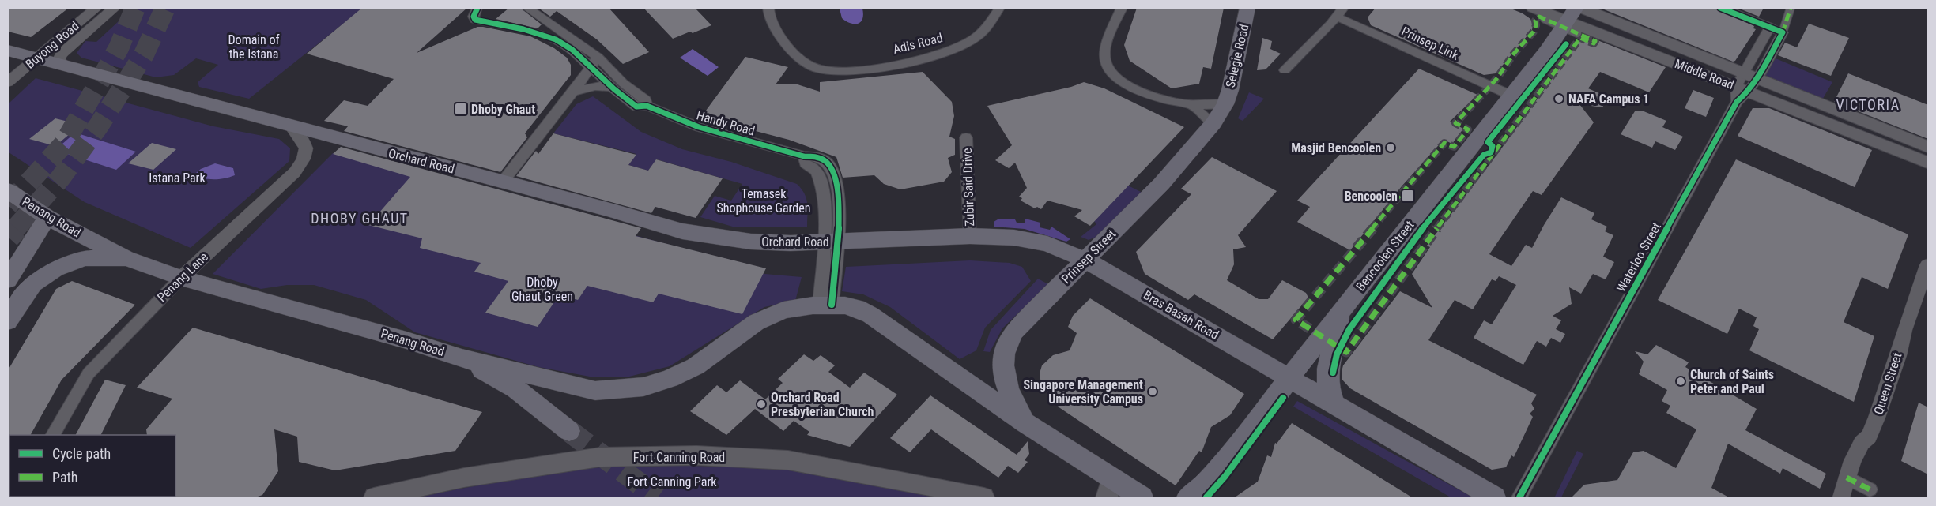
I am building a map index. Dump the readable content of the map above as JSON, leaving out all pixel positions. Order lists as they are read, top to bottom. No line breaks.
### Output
{"streets":{"main road":["Selegie Road","Middle Road","Orchard Road","Penang Road","Bencoolen Street","Prinsep Street","Bras Basah Road","Fort Canning Road"],"street":["Adis Road","Prinsep Link","Buyong Road","Handy Road","Zubir Said Drive","Waterloo Street","Penang Lane","Queen Street"]},"crossings":[["Prinsep Link","Bencoolen Street"],["Buyong Road","Orchard Road"],["Selegie Road","Prinsep Street"],["Middle Road","Bencoolen Street"],["Middle Road","Waterloo Street"],["Handy Road","Orchard Road"],["Handy Road","Penang Road"],["Handy Road","Bras Basah Road"],["Orchard Road","Penang Lane"],["Orchard Road","Bras Basah Road"],["Zubir Said Drive","Bras Basah Road"],["Penang Road","Penang Lane"],["Bencoolen Street","Bras Basah Road"],["Prinsep Street","Bras Basah Road"]],"districts":["VICTORIA","DHOBY GHAUT"],"parks":["Domain of the Istana","Istana Park","Temasek Shophouse Garden","Dhoby Ghaut Green","Fort Canning Park"],"places":{"other":["NAFA Campus 1","Masjid Bencoolen","Church of Saints Peter and Paul","Singapore Management University Campus","Orchard Road Presbyterian Church"],"transit":["Dhoby Ghaut","Bencoolen"]},"legend":["Cycle path","Path"]}
